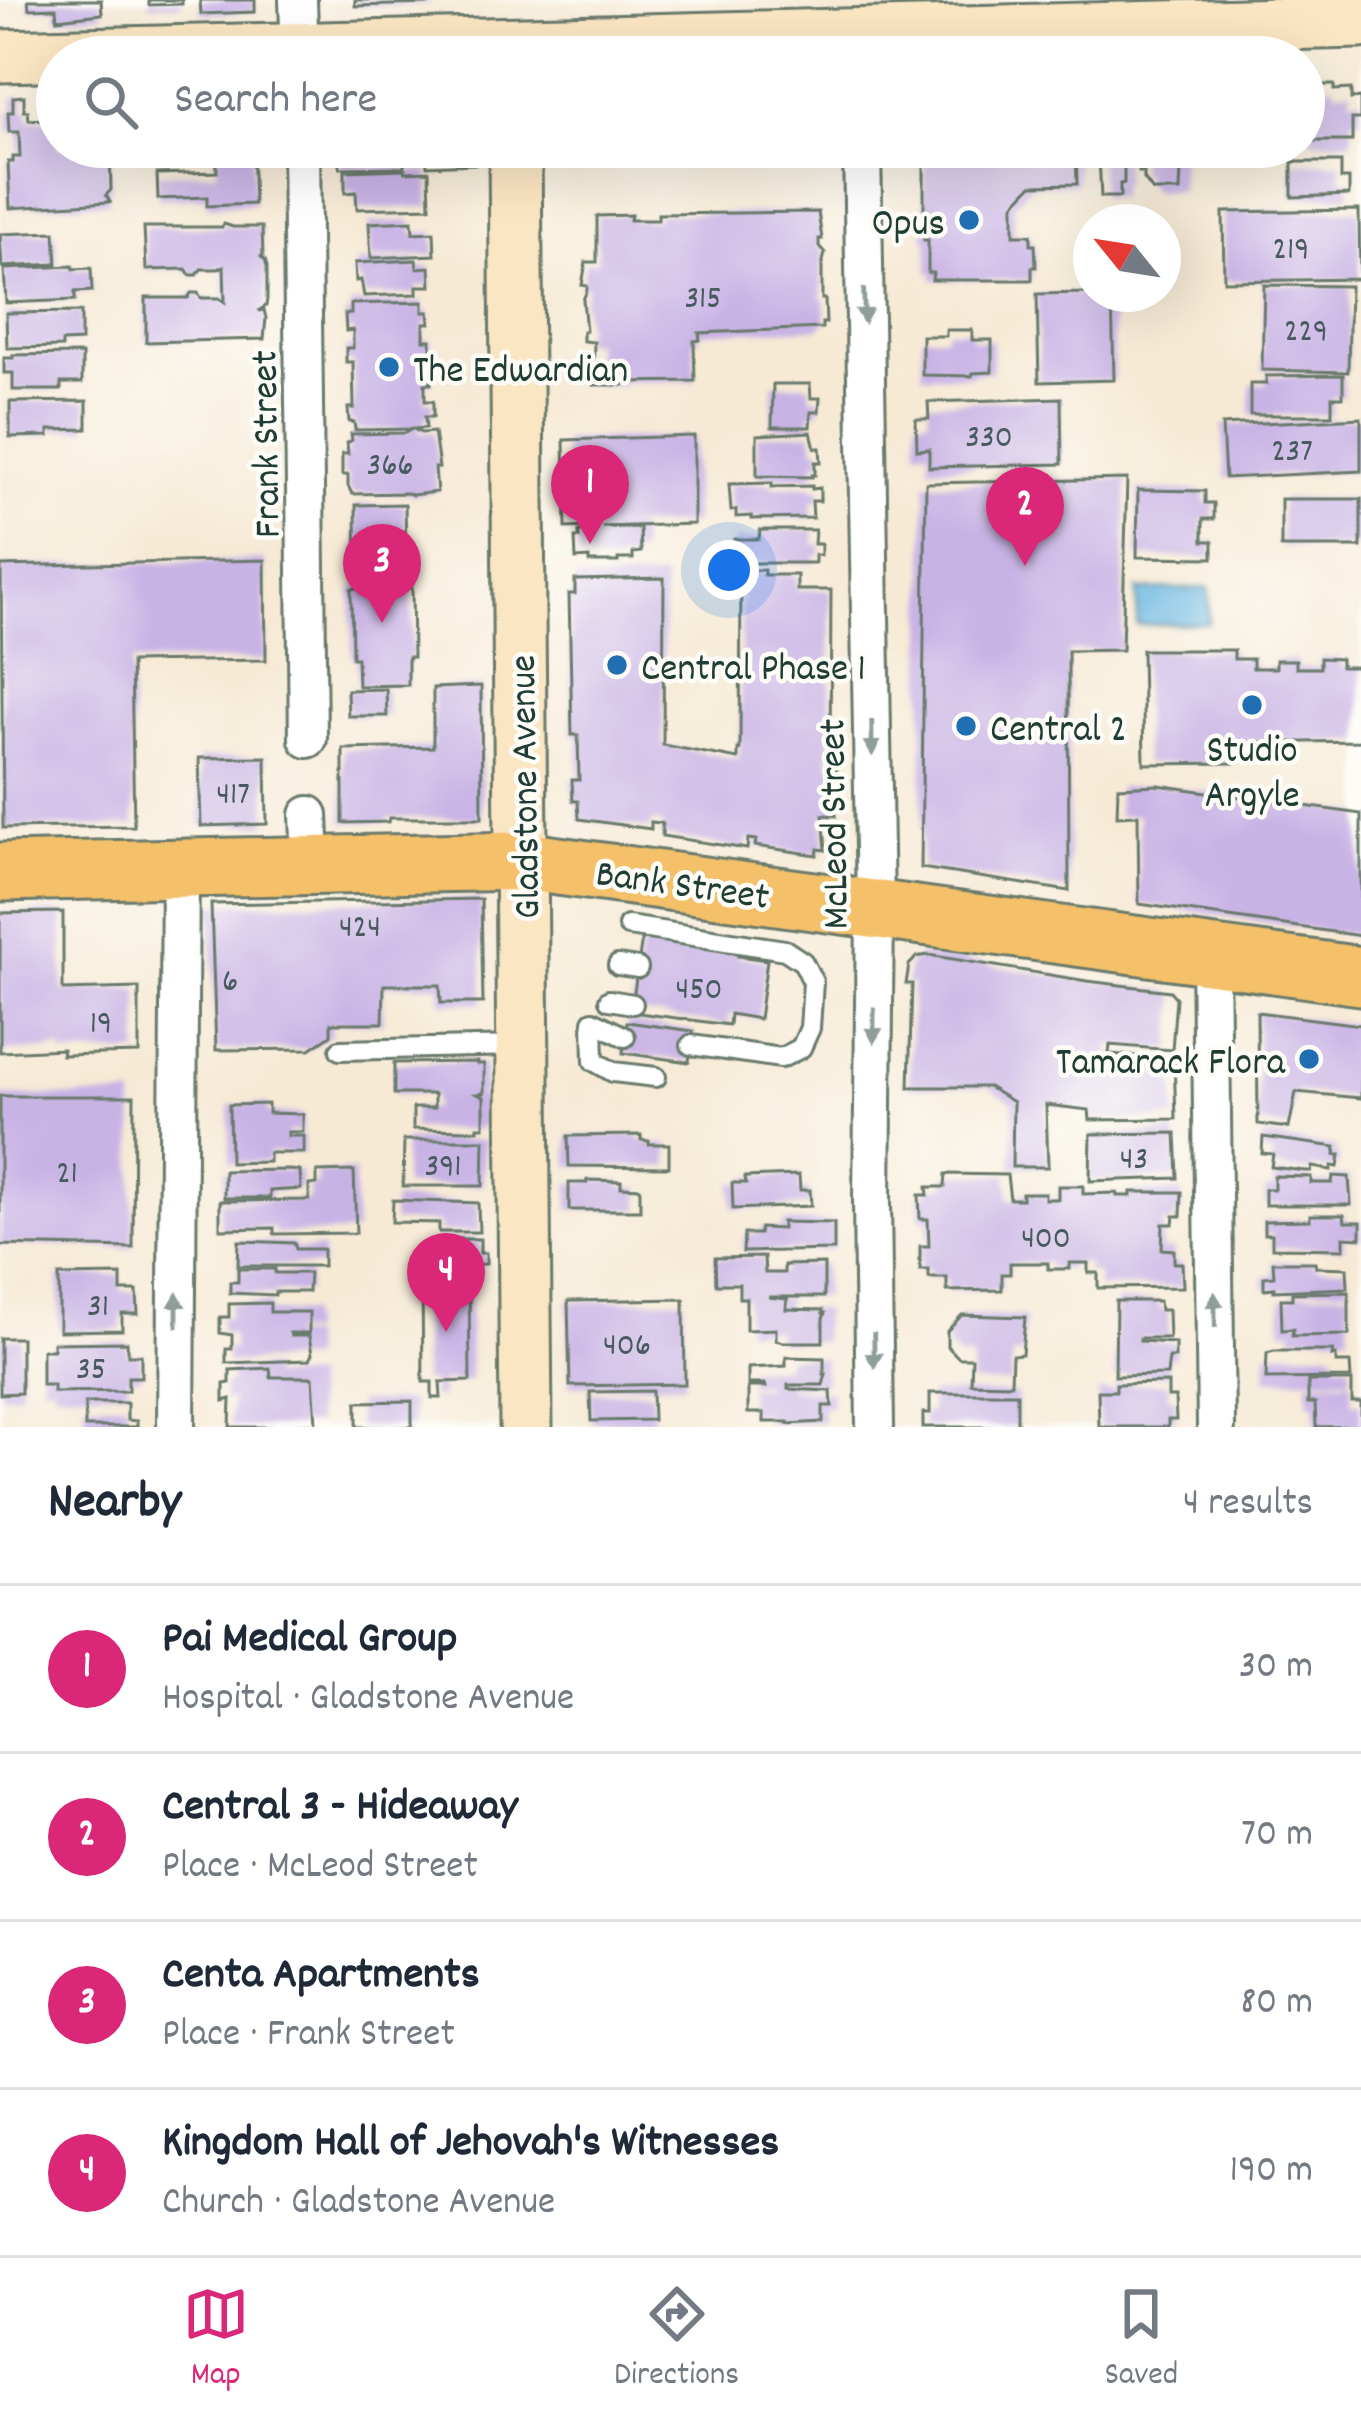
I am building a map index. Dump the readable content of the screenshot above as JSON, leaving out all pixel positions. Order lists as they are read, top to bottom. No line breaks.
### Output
{"streets":{"main road":["Gladstone Avenue","Bank Street"],"street":["Frank Street","McLeod Street"]},"crossings":[["Gladstone Avenue","Bank Street"],["McLeod Street","Bank Street"]],"one_way":["McLeod Street"],"places":["Opus","The Edwardian","Central Phase 1","Studio Argyle","Central 2","Tamarack Flora"],"house_numbers":["219","315","229","330","237","366","417","424","6","450","19","43","391","21","400","31","406","35"],"north":"top left","page":{"search":"Search here","pins":["1","2","3","4"],"heading":["Nearby","4 results"],"list":[{"mark":"1","name":"Pai Medical Group","note":"Hospital · Gladstone Avenue","value":"30 m"},{"mark":"2","name":"Central 3 - Hideaway","note":"Place · McLeod Street","value":"70 m"},{"mark":"3","name":"Centa Apartments","note":"Place · Frank Street","value":"80 m"},{"mark":"4","name":"Kingdom Hall of Jehovah's Witnesses","note":"Church · Gladstone Avenue","value":"190 m"}],"nav":["Map","Directions","Saved"]}}
